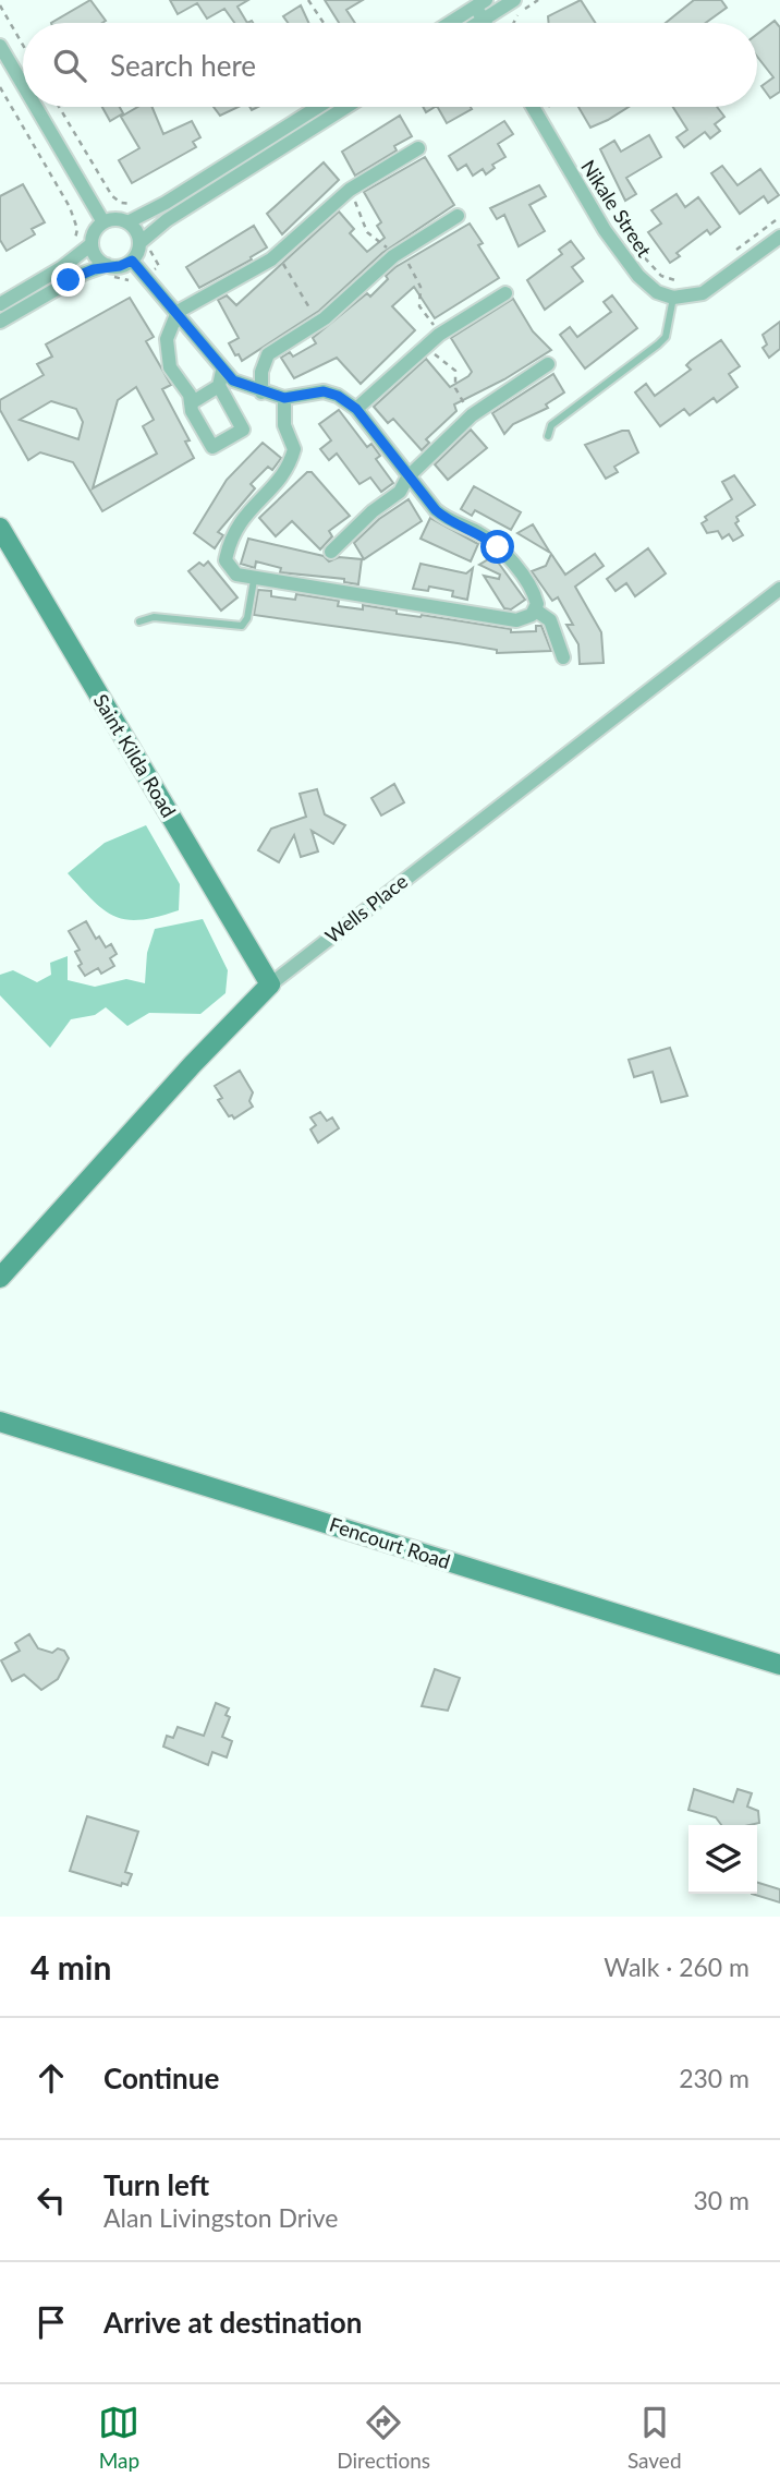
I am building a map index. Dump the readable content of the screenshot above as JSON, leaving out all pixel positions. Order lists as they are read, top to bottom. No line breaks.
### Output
{"streets":{"street":["Nikale Street","Saint Kilda Road","Wells Place","Fencourt Road"]},"crossings":[["Saint Kilda Road","Wells Place"]],"page":{"search":"Search here","heading":["4 min","Walk · 260 m"],"list":[["Continue","230 m"],["Turn left","Alan Livingston Drive","30 m"],"Arrive at destination"],"nav":["Map","Directions","Saved"]}}
